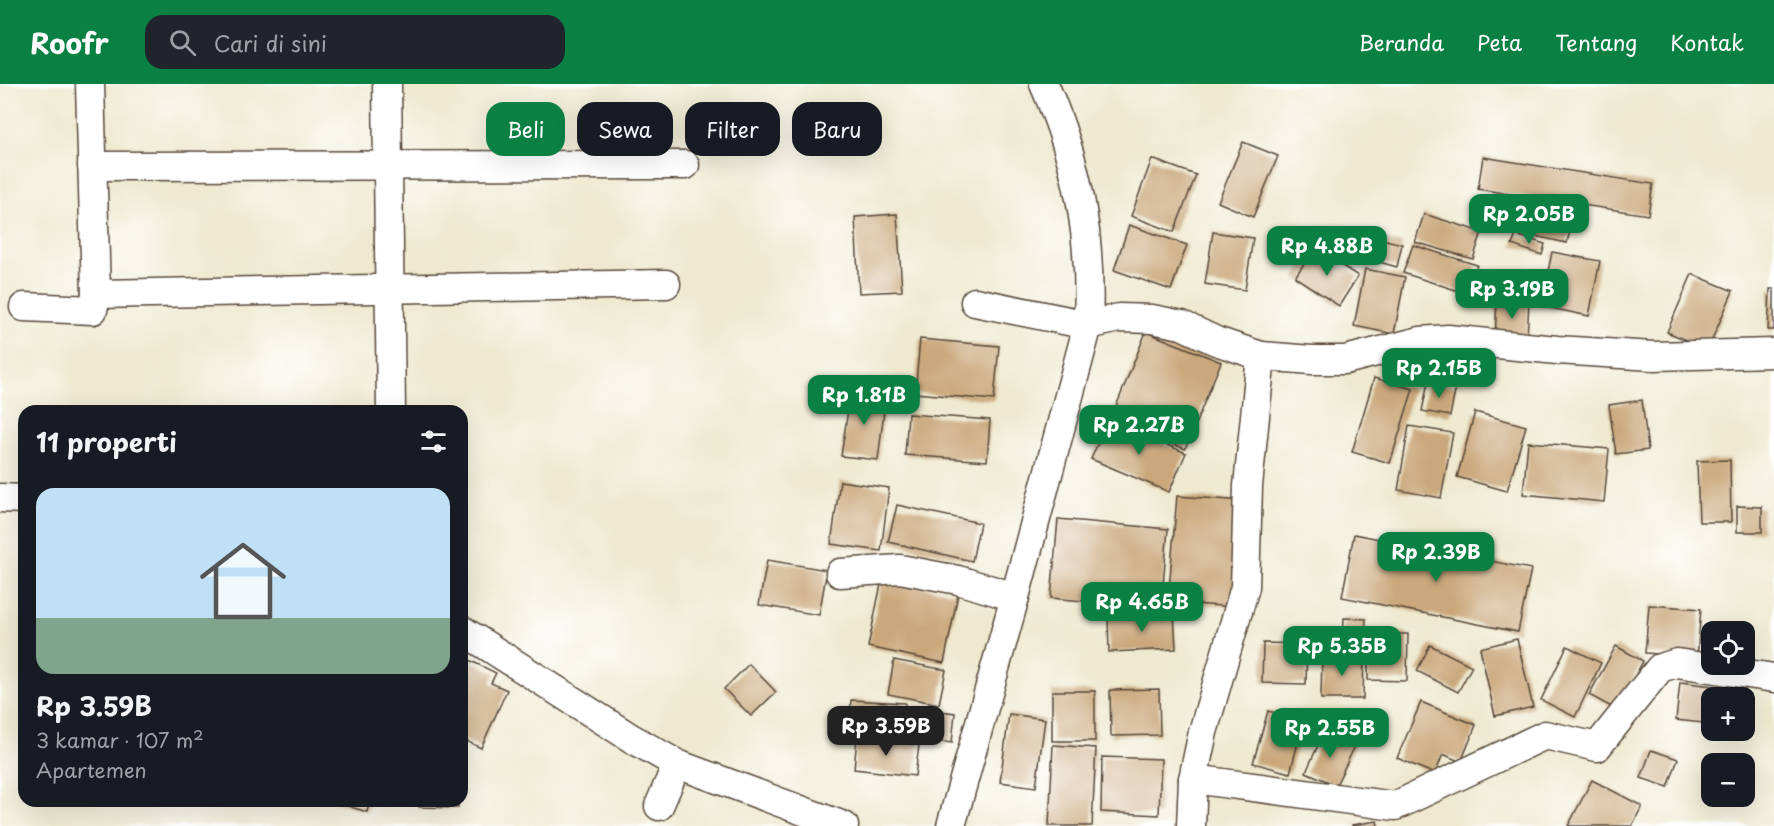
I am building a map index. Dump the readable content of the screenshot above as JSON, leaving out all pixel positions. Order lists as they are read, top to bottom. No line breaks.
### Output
{"page":{"header":"Roofr","search":"Cari di sini","nav":["Beranda","Peta","Tentang","Kontak"],"chip":["Beli","Sewa","Filter","Baru"],"price":["Rp 2.05B","Rp 4.88B","Rp 3.19B","Rp 2.15B","Rp 1.81B","Rp 2.27B","Rp 2.39B","Rp 4.65B","Rp 5.35B","Rp 3.59B","Rp 2.55B"],"heading":"11 properti","list":[{"name":"Rp 3.59B","note":"3 kamar · 107 m² · Apartemen"}],"map_buttons":["+","−"]}}
